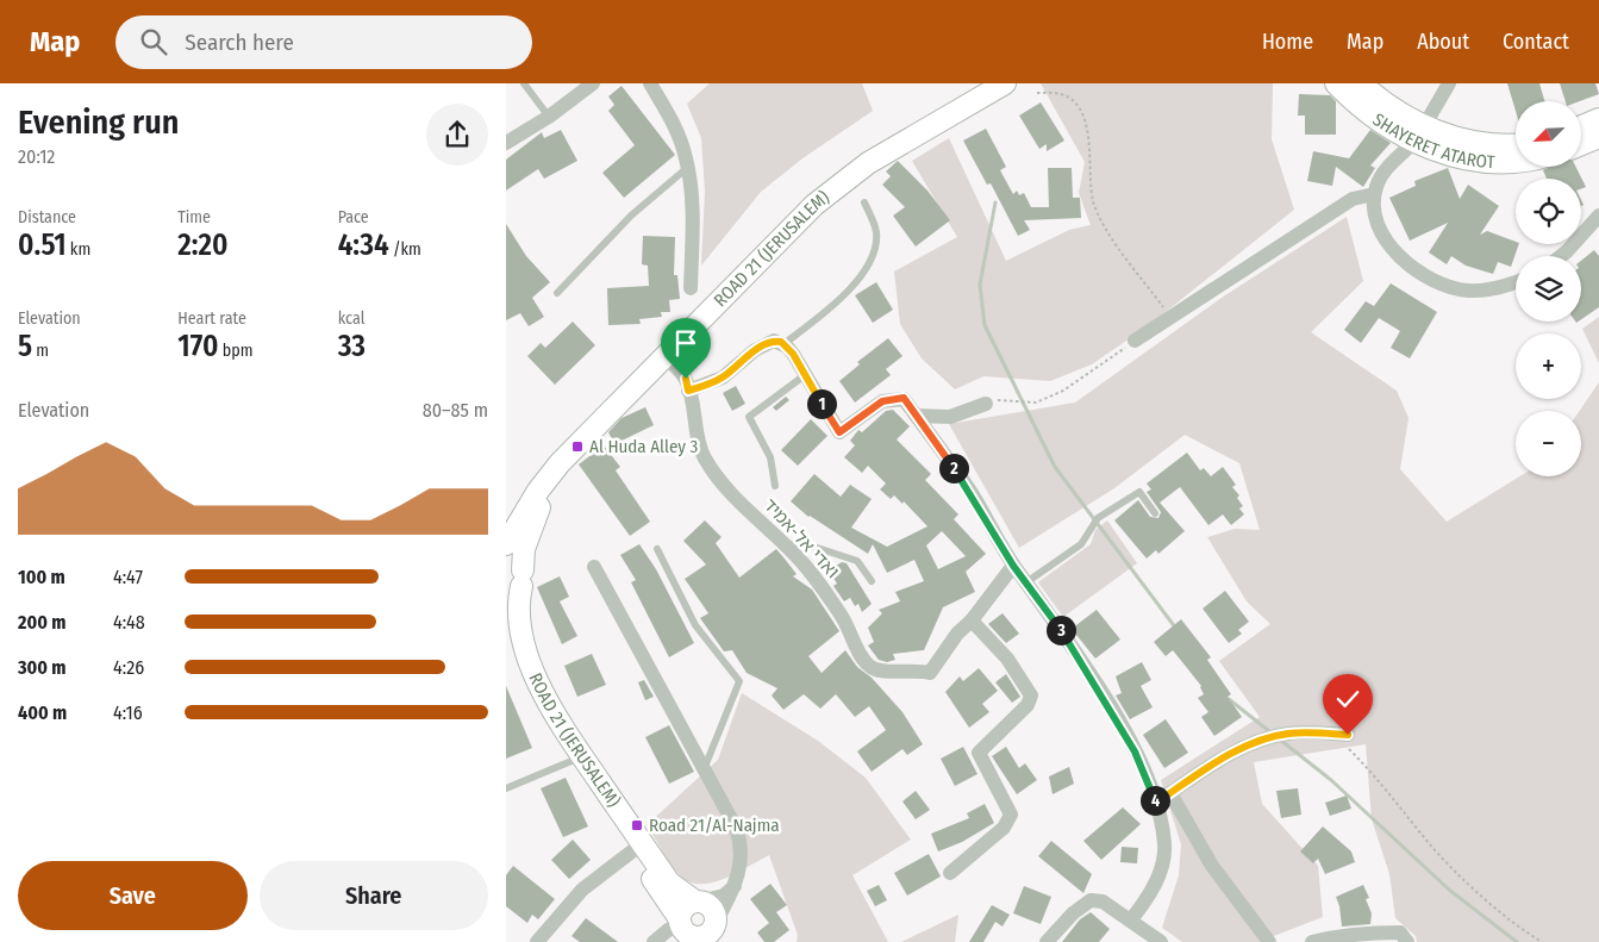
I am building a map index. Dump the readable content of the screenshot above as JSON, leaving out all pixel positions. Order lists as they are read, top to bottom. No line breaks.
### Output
{"streets":{"main road":["SHAYERET ATAROT","ROAD 21 (JERUSALEM)"],"street":["ואדי אל-אמיד"]},"crossings":[["ROAD 21 (JERUSALEM)","ואדי אל-אמיד"]],"places":{"transit":["Al Huda Alley 3","Road 21/Al-Najma"]},"north":"bottom left","page":{"header":"Map","search":"Search here","nav":["Home","Map","About","Contact"],"heading":["Evening run","20:12"],"map_buttons":["+","−"],"stats":[["Distance","0.51 km"],["Time","2:20"],["Pace","4:34 /km"],["Elevation","5 m"],["Heart rate","170 bpm"],["kcal","33"]],"chart":["Elevation","80–85 m"],"pins":["1","2","3","4"],"list":[{"name":"100 m","note":"4:47"},{"name":"200 m","note":"4:48"},{"name":"300 m","note":"4:26"},{"name":"400 m","note":"4:16"}],"buttons":["Save","Share"]}}
